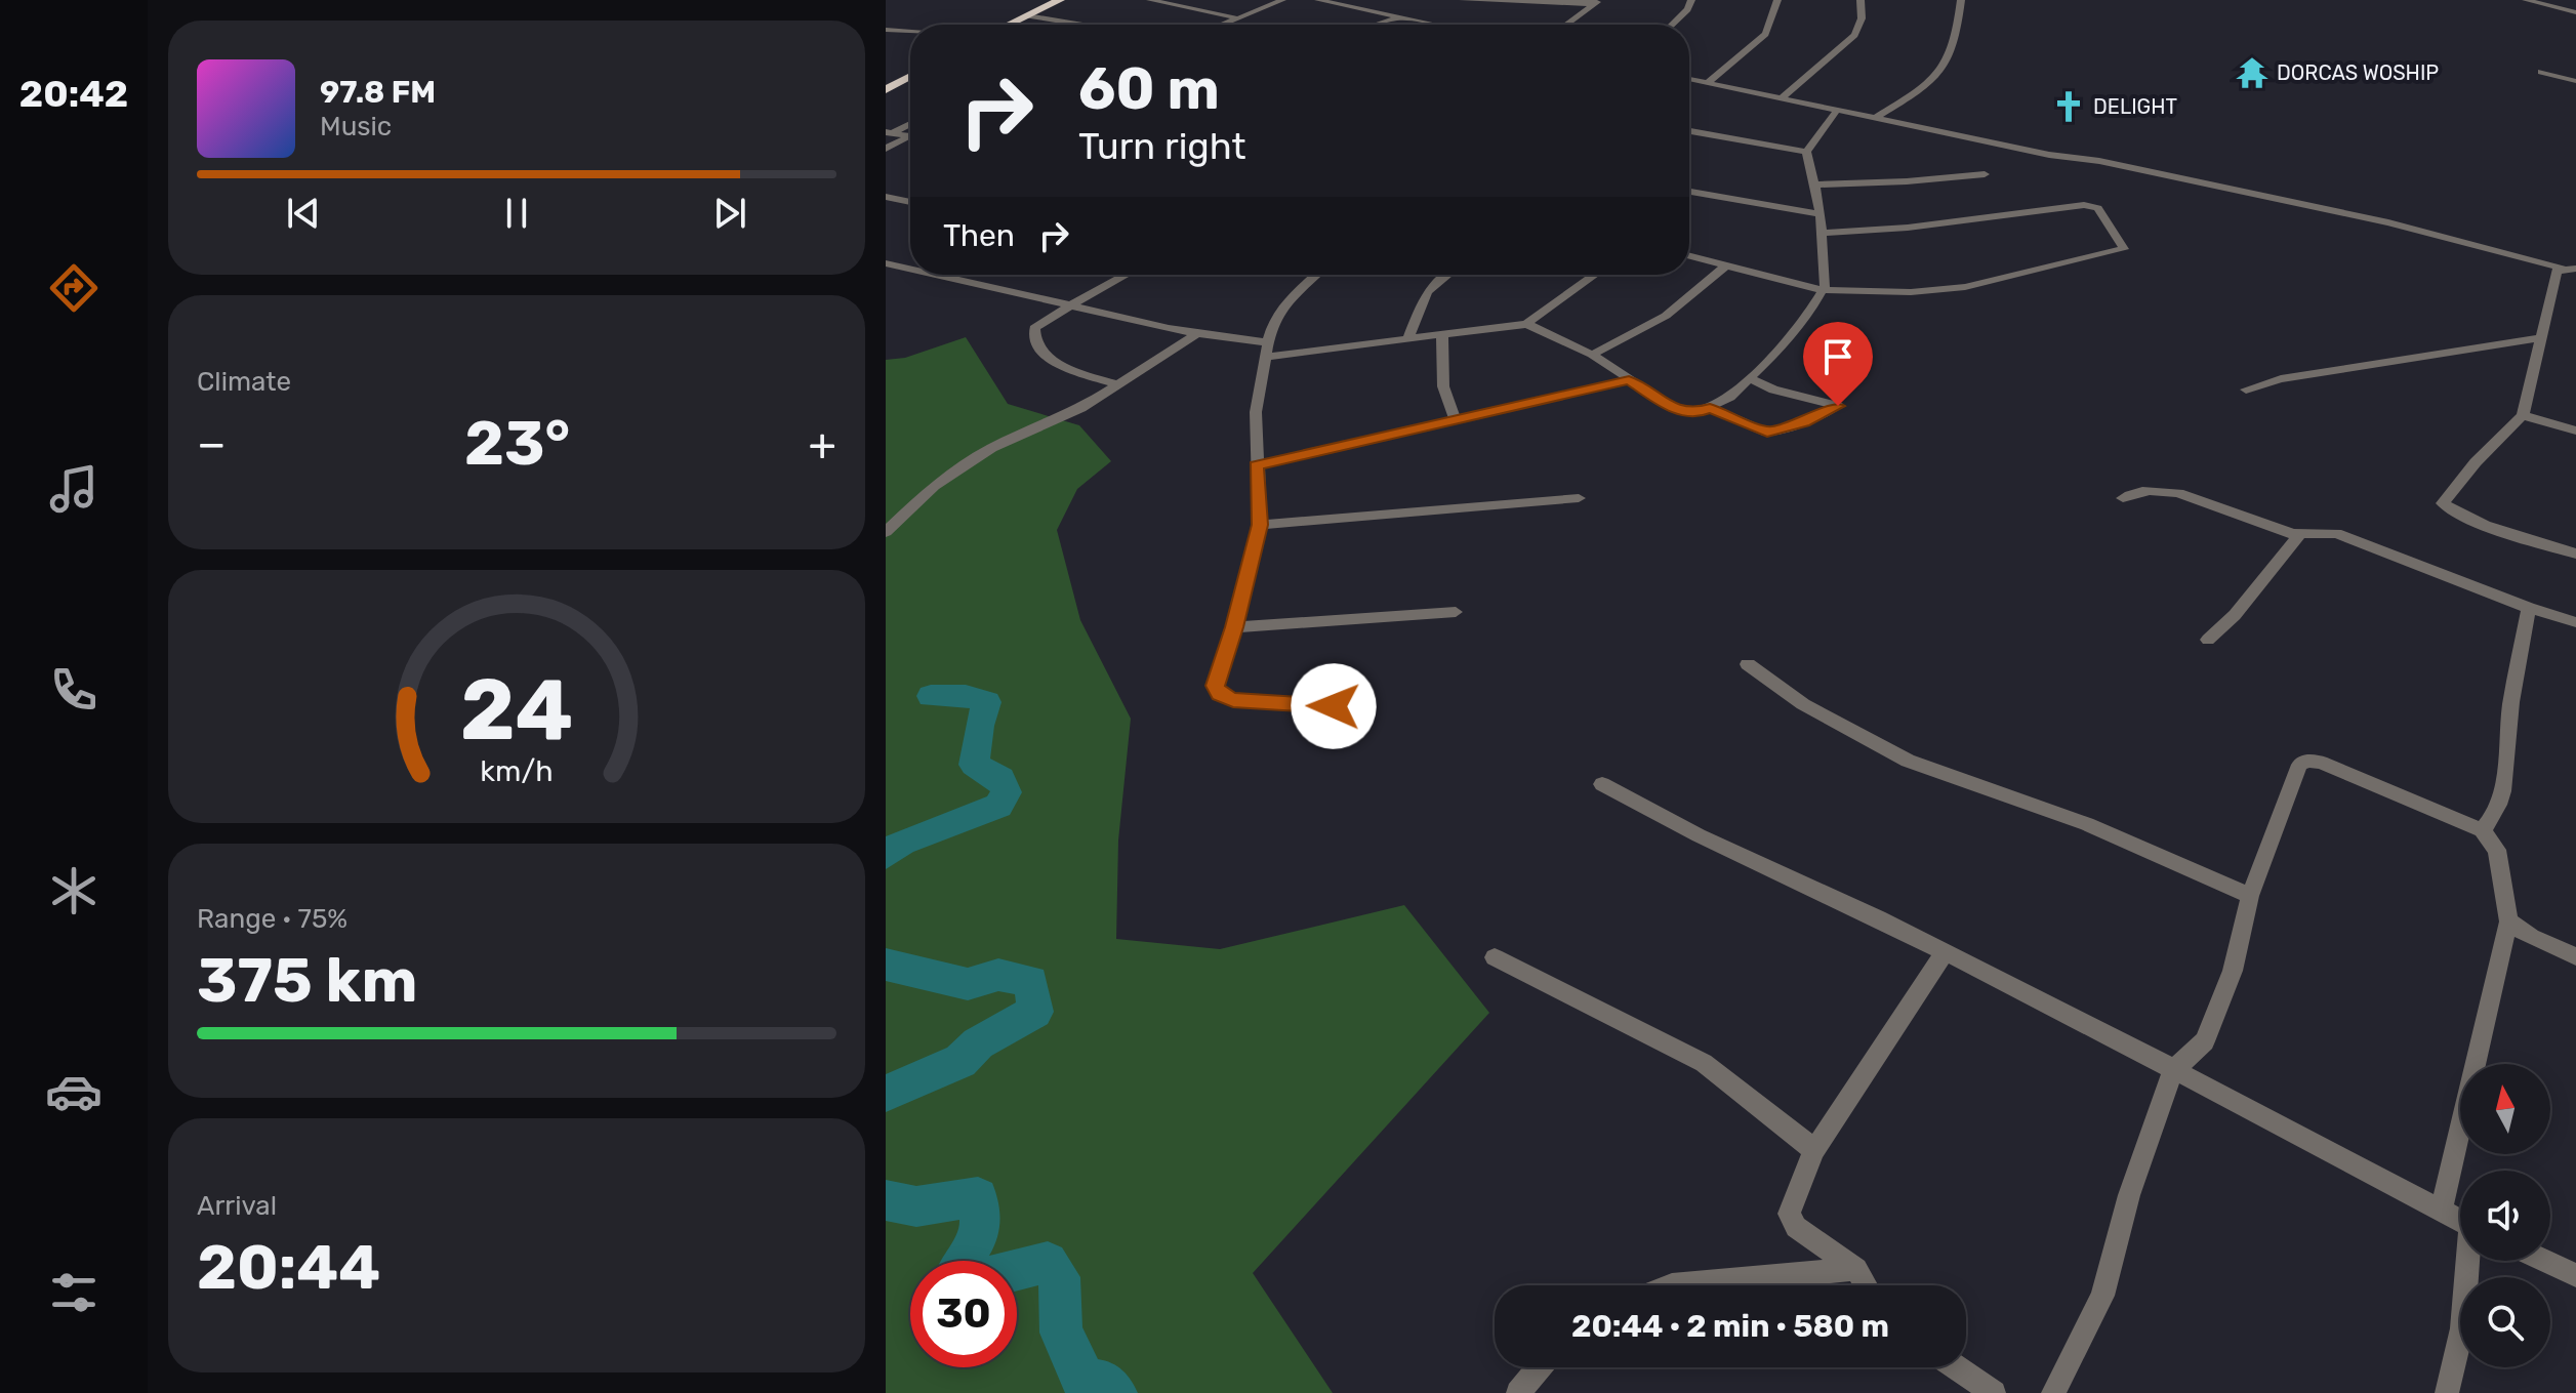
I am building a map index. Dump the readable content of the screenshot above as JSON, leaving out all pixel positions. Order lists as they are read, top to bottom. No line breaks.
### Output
{"places":{"temple":["DORCAS WOSHIP"],"church":["DELIGHT"]},"north":"top","page":{"tabs":"20:42","turn":["60 m","Turn right"],"song":["97.8 FM","Music"],"then":"Then","tile":["Climate",["Range · 75%","375 km"],["Arrival","20:44"]],"heat":["−","23°","+"],"limit":"30","trip":"20:44 · 2 min · 580 m","gauge":["24","km/h"]}}
